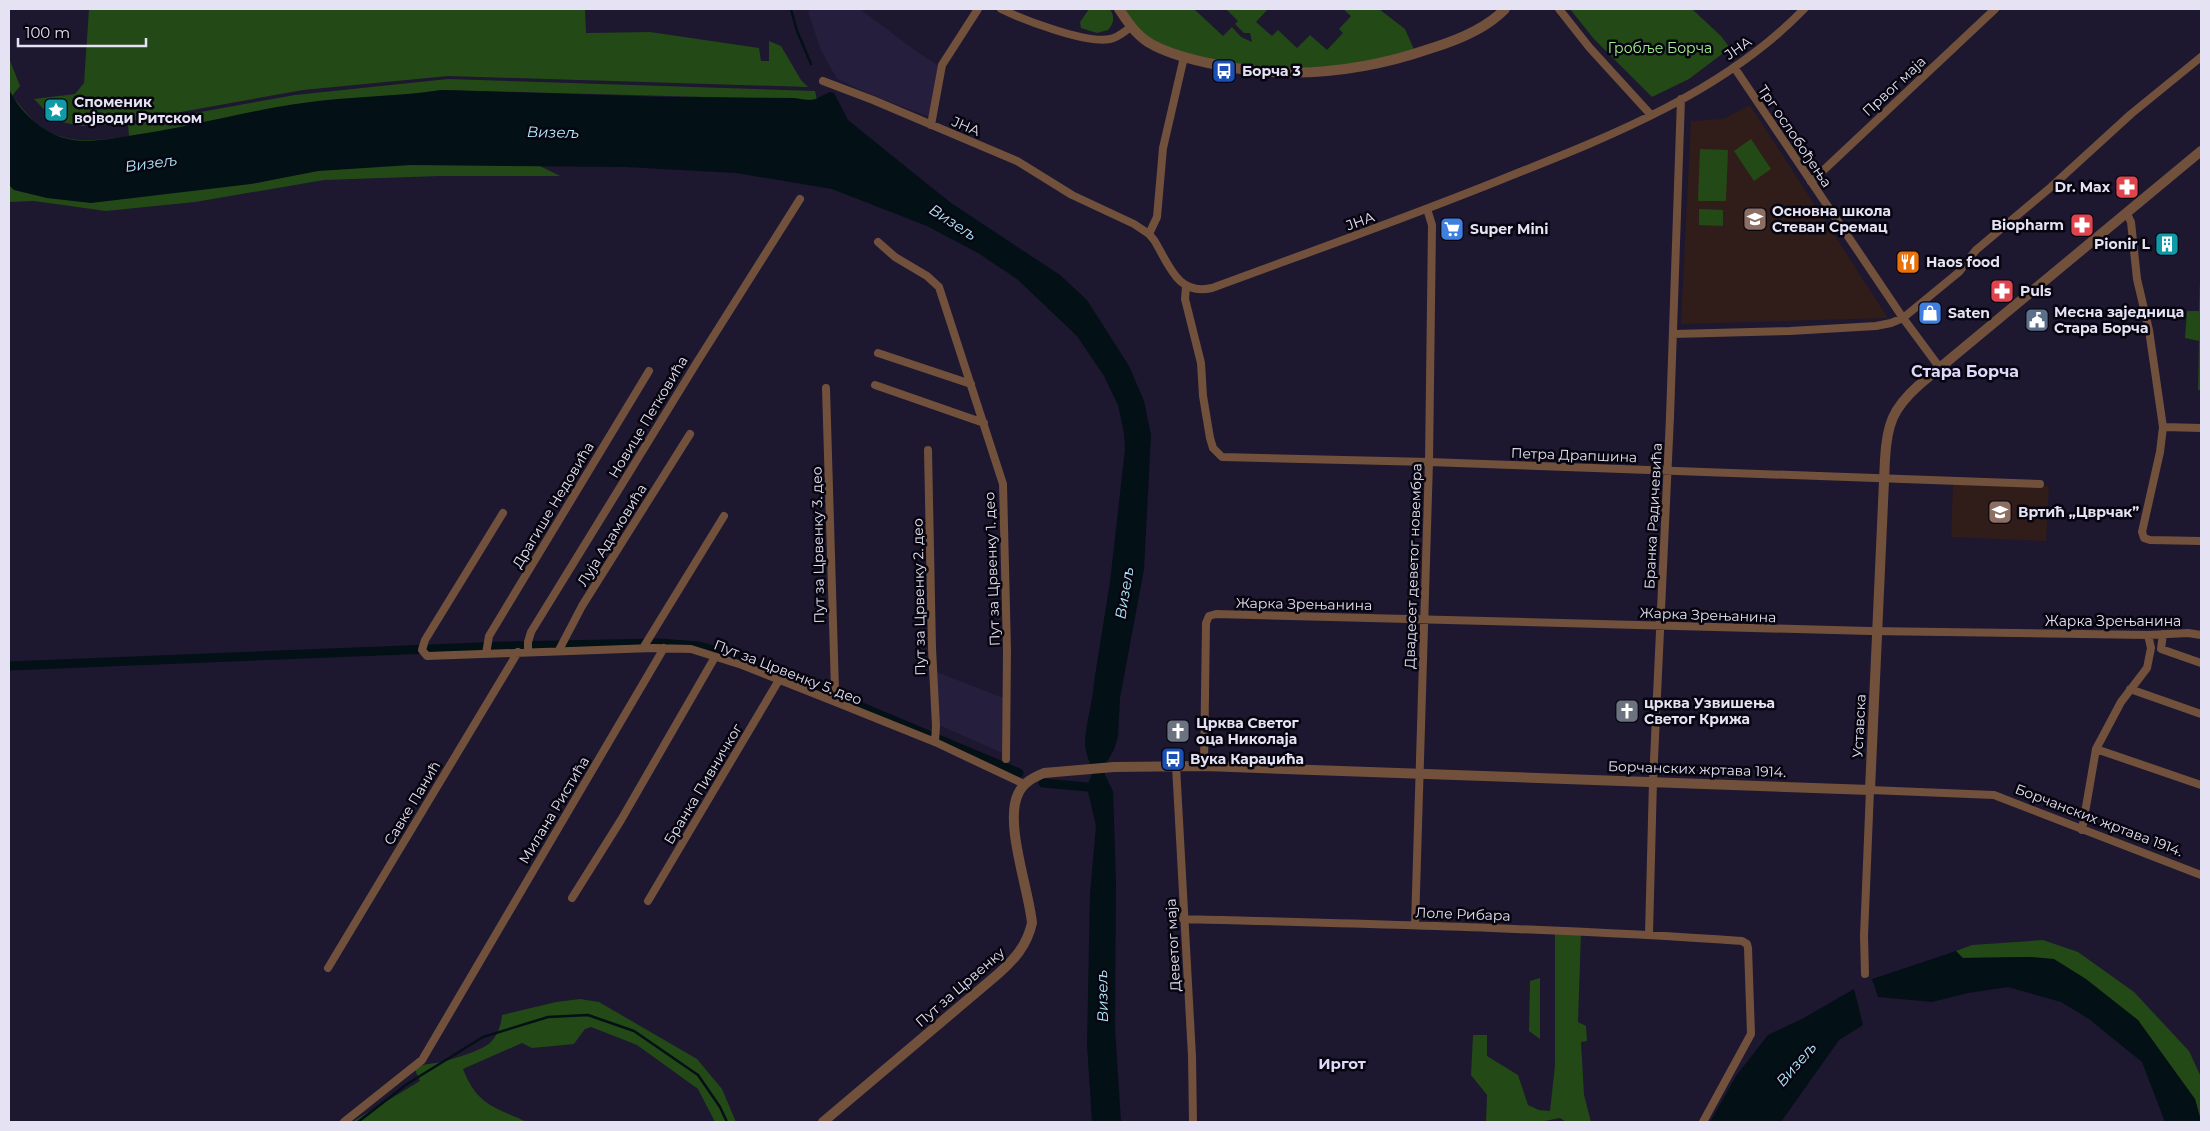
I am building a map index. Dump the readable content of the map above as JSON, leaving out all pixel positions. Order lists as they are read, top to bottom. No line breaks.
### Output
{"streets":{"street":["ЈНА","Првог маја","Трг ослобођења","Новице Петковића","Петра Драпшина","Драгише Недовића","Бранка Радичевића","Луја Адамовића","Пут за Црвенку 3. део","Двадесет деветог новембра","Пут за Црвенку 1. део","Пут за Црвенку 2. део","Жарка Зрењанина","Пут за Црвенку 5. део","Уставска","Борчанских жртава 1914.","Бранка Пивничког","Савке Панић","Милана Ристића","Лоле Рибара","Деветог маја","Пут за Црвенку"]},"crossings":[["ЈНА","Трг ослобођења"],["ЈНА","Петра Драпшина"],["ЈНА","Бранка Радичевића"],["ЈНА","Двадесет деветог новембра"],["Првог маја","Трг ослобођења"],["Трг ослобођења","Уставска"],["Новице Петковића","Пут за Црвенку 5. део"],["Петра Драпшина","Бранка Радичевића"],["Петра Драпшина","Двадесет деветог новембра"],["Петра Драпшина","Уставска"],["Драгише Недовића","Пут за Црвенку 5. део"],["Бранка Радичевића","Жарка Зрењанина"],["Бранка Радичевића","Борчанских жртава 1914."],["Бранка Радичевића","Лоле Рибара"],["Луја Адамовића","Пут за Црвенку 5. део"],["Пут за Црвенку 3. део","Пут за Црвенку 5. део"],["Двадесет деветог новембра","Жарка Зрењанина"],["Двадесет деветог новембра","Борчанских жртава 1914."],["Двадесет деветог новембра","Лоле Рибара"],["Пут за Црвенку 2. део","Пут за Црвенку 5. део"],["Жарка Зрењанина","Уставска"],["Жарка Зрењанина","Борчанских жртава 1914."],["Пут за Црвенку 5. део","Борчанских жртава 1914."],["Пут за Црвенку 5. део","Бранка Пивничког"],["Пут за Црвенку 5. део","Савке Панић"],["Пут за Црвенку 5. део","Милана Ристића"],["Пут за Црвенку 5. део","Пут за Црвенку"],["Уставска","Борчанских жртава 1914."],["Борчанских жртава 1914.","Деветог маја"],["Борчанских жртава 1914.","Пут за Црвенку"],["Лоле Рибара","Деветог маја"]],"districts":["Стара Борча","Иргот"],"water":["Визељ"],"parks":["Гробље Борча"],"places":{"bus stop":["Борча 3","Вука Караџића"],"place":["Споменик војводи Ритском"],"pharmacy":["Dr. Max","Biopharm","Puls"],"school or university":["Основна школа Стеван Сремац","Вртић „Цврчак”"],"supermarket":["Super Mini"],"building":["Pionir L"],"restaurant":["Haos food"],"shop":["Saten"],"public building":["Месна заједница Стара Борча"],"church":["црква Узвишења Светог Крижа","Црква Светог оца Николаја"]},"scale_bar":"100 m"}
